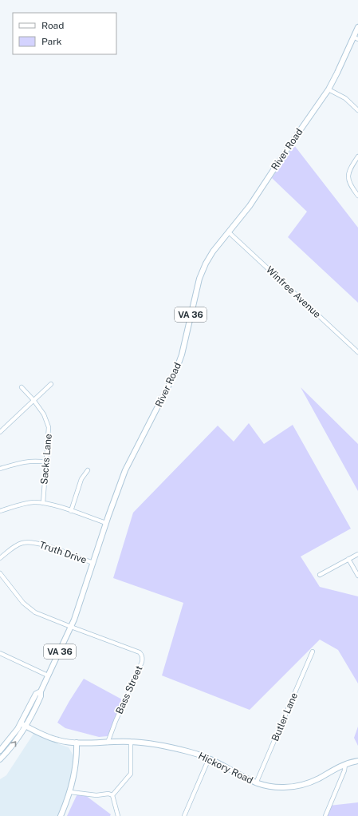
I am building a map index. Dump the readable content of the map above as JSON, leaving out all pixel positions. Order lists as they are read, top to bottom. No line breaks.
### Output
{"streets":{"main road":["River Road","VA 36","Hickory Road"],"street":["Winfree Avenue","Sacks Lane","Truth Drive","Bass Street","Butler Lane"]},"crossings":[["River Road","Winfree Avenue"],["River Road","Truth Drive"],["River Road","Bass Street"],["River Road","Hickory Road"],["Bass Street","Hickory Road"],["Butler Lane","Hickory Road"]],"legend":["Road","Park"]}
